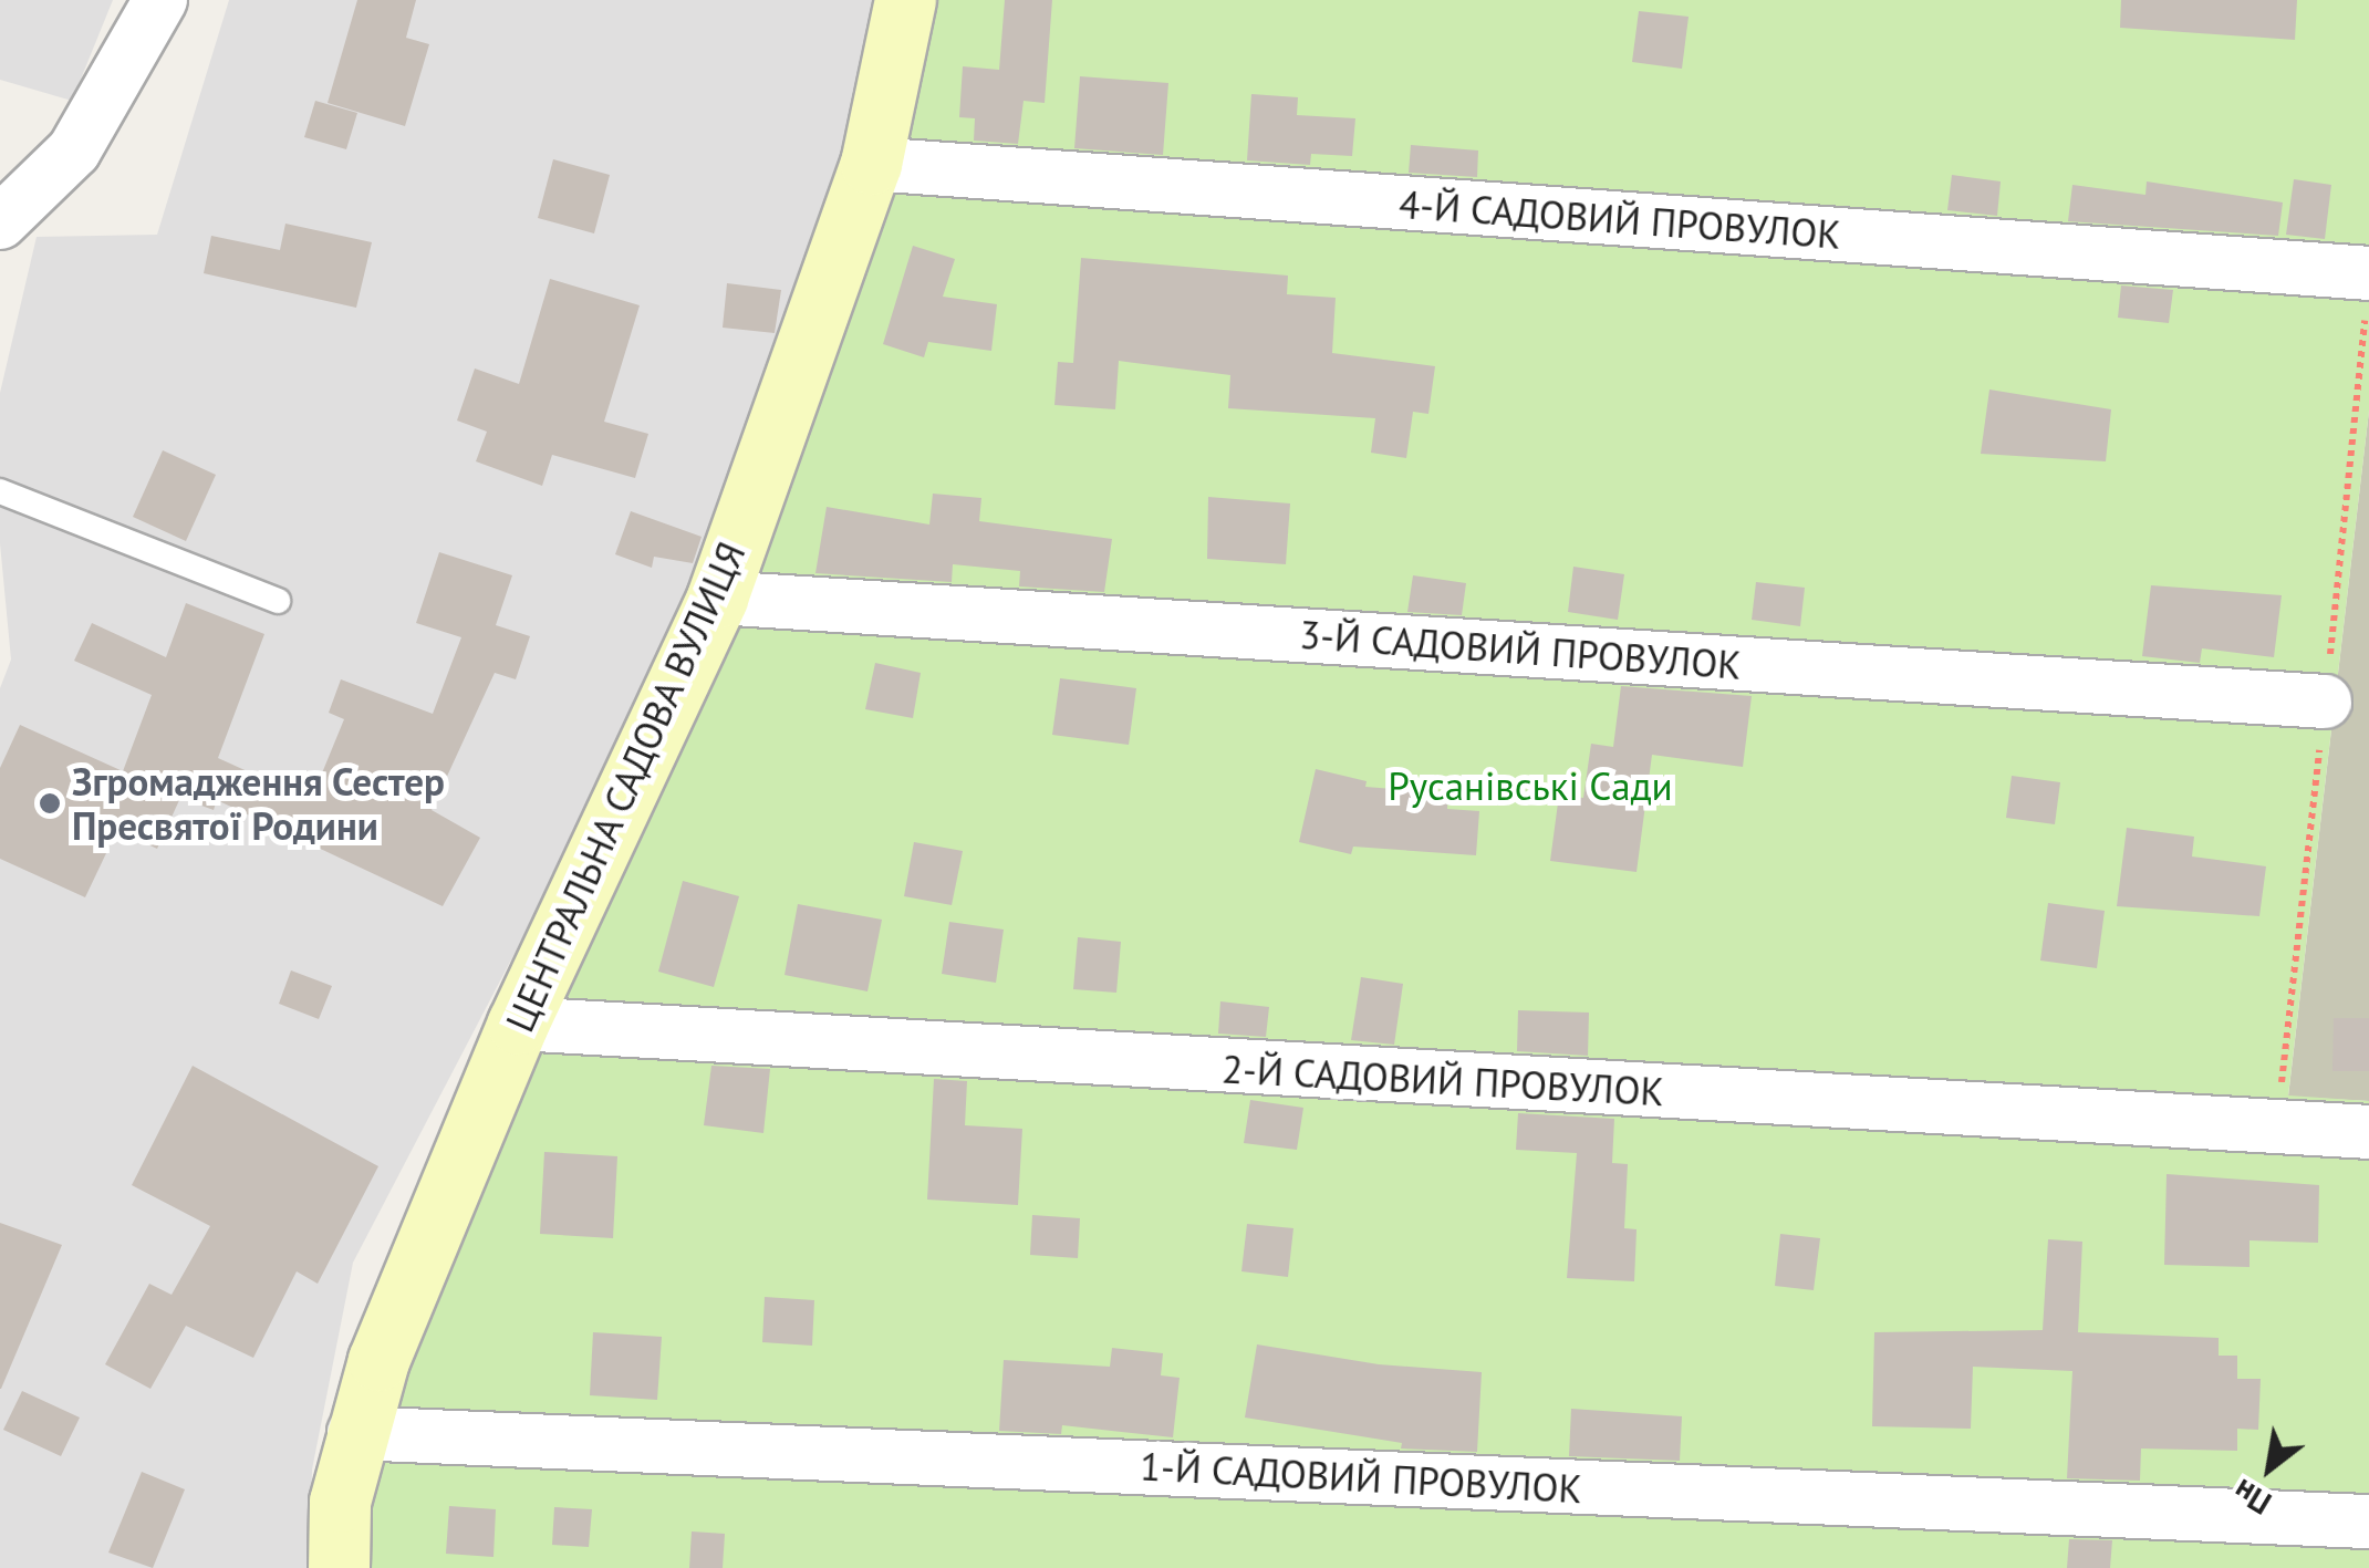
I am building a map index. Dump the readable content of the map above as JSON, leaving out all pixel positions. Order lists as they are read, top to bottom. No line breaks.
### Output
{"streets":{"main road":["ЦЕНТРАЛЬНА САДОВА ВУЛИЦЯ"],"street":["4-Й САДОВИЙ ПРОВУЛОК","3-Й САДОВИЙ ПРОВУЛОК","2-Й САДОВИЙ ПРОВУЛОК","1-Й САДОВИЙ ПРОВУЛОК"]},"crossings":[["4-Й САДОВИЙ ПРОВУЛОК","ЦЕНТРАЛЬНА САДОВА ВУЛИЦЯ"],["3-Й САДОВИЙ ПРОВУЛОК","ЦЕНТРАЛЬНА САДОВА ВУЛИЦЯ"],["ЦЕНТРАЛЬНА САДОВА ВУЛИЦЯ","2-Й САДОВИЙ ПРОВУЛОК"],["ЦЕНТРАЛЬНА САДОВА ВУЛИЦЯ","1-Й САДОВИЙ ПРОВУЛОК"]],"parks":["Русанівські Сади"],"places":["Згромадження Сестер Пресвятої Родини"],"north":"bottom left"}
